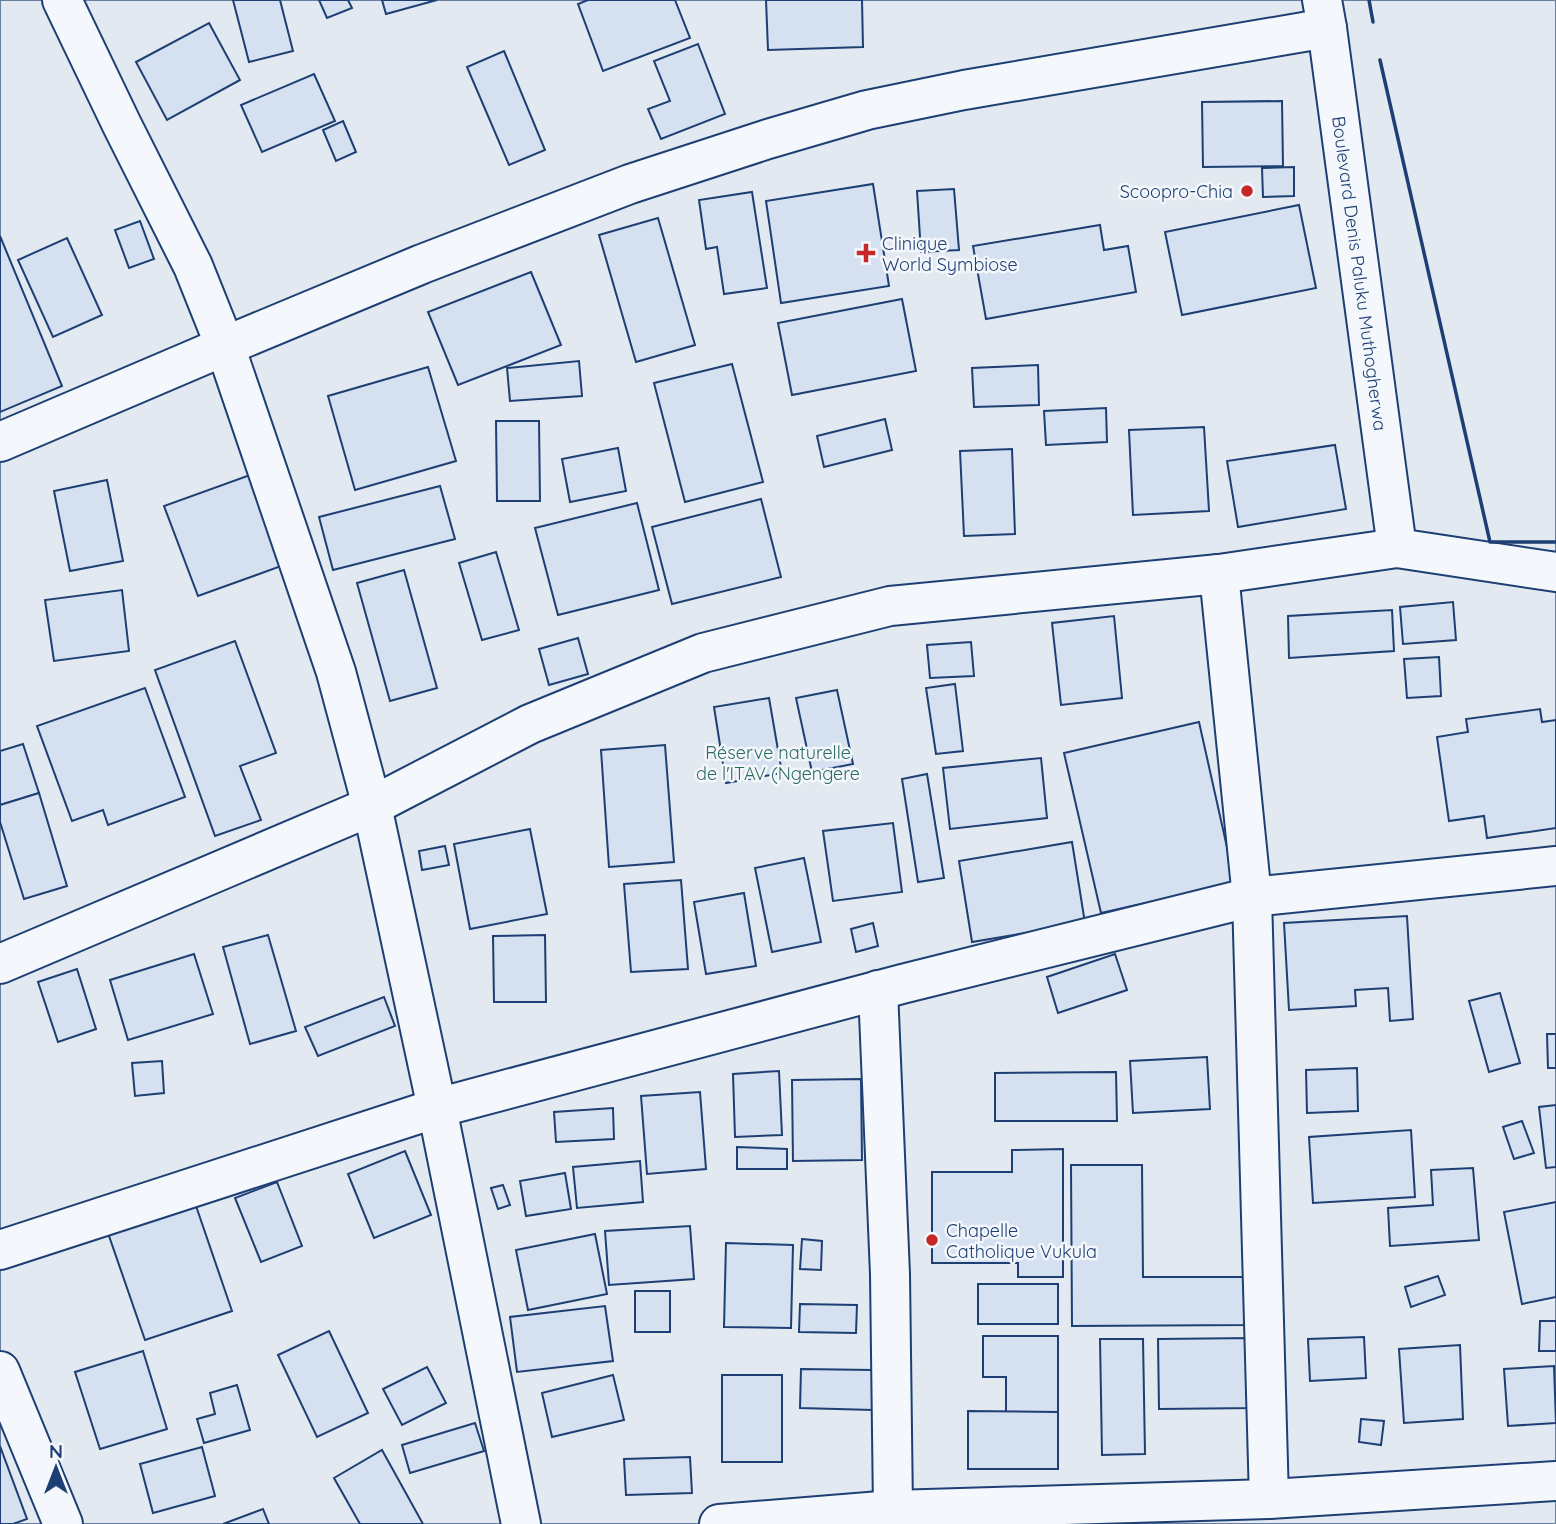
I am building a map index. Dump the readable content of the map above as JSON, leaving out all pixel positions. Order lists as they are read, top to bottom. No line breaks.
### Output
{"streets":{"street":["Boulevard Denis Paluku Muthogherwa"]},"parks":["Réserve naturelle de l'ITAV (Ngengere"],"places":{"other":["Scoopro-Chia","Chapelle Catholique Vukula"],"health":["Clinique World Symbiose"]},"north":"top"}
